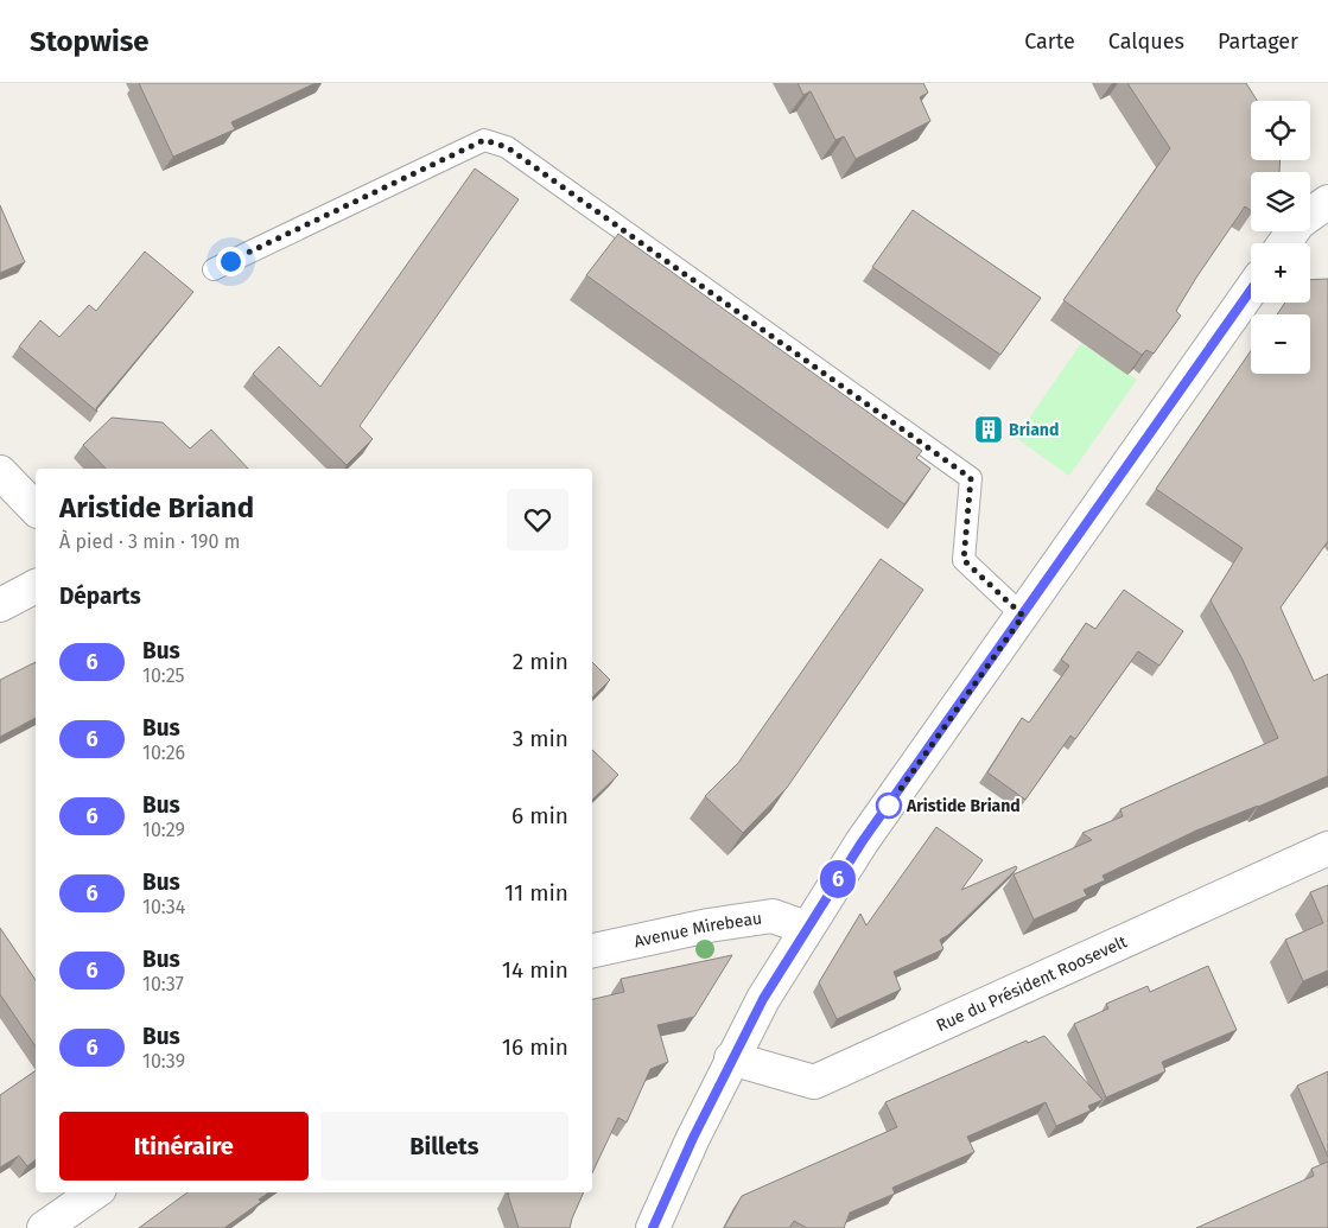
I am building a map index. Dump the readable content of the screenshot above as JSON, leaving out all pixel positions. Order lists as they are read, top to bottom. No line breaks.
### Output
{"streets":{"street":["Avenue Mirebeau","Rue du Président Roosevelt"]},"places":{"building":["Briand"],"other":["Aristide Briand"]},"lines":["bus line 6"],"page":{"header":"Stopwise","nav":["Carte","Calques","Partager"],"on_map":"6","map_buttons":["+","−"],"heading":[["Aristide Briand","À pied · 3 min · 190 m"],"Départs"],"list":[{"mark":"6","name":"Bus","note":"10:25","value":"2 min"},{"mark":"6","name":"Bus","note":"10:26","value":"3 min"},{"mark":"6","name":"Bus","note":"10:29","value":"6 min"},{"mark":"6","name":"Bus","note":"10:34","value":"11 min"},{"mark":"6","name":"Bus","note":"10:37","value":"14 min"},{"mark":"6","name":"Bus","note":"10:39","value":"16 min"}],"buttons":["Itinéraire","Billets"]}}
